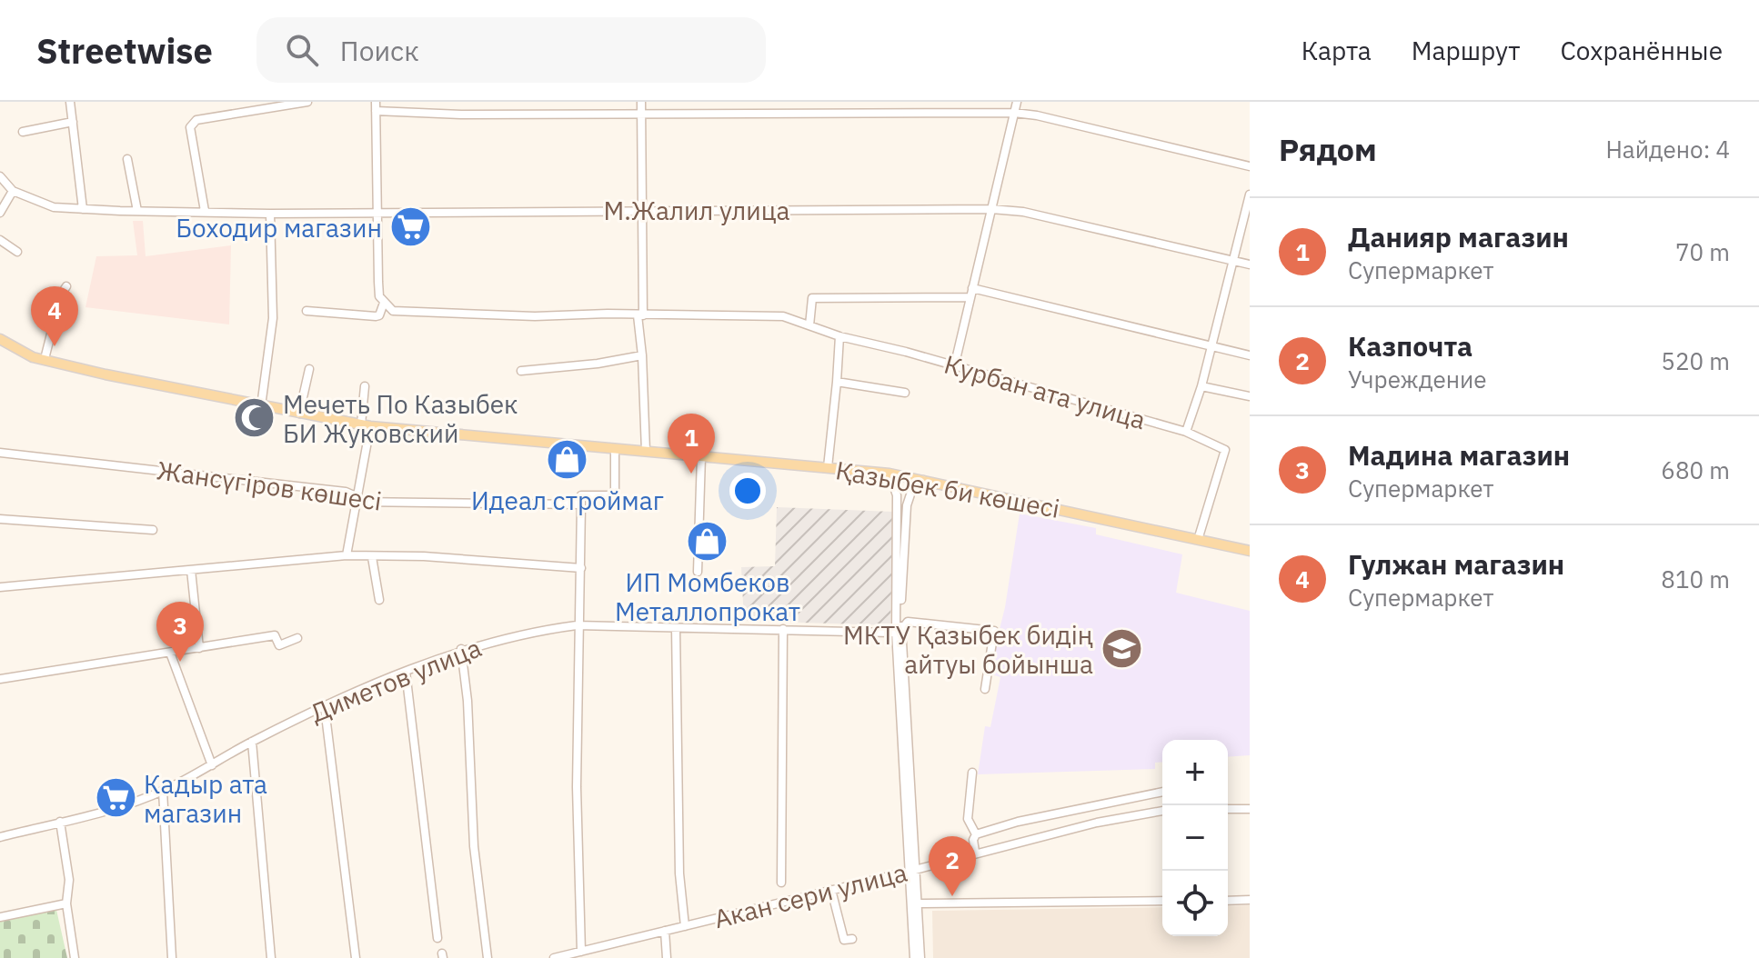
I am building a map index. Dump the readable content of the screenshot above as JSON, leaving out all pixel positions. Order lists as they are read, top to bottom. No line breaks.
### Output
{"streets":{"main road":["Қазыбек би көшесі"],"street":["М.Жалил улица","Курбан ата улица","Жансүгіров көшесі","Диметов улица","Акан сери улица"]},"crossings":[["Курбан ата улица","Қазыбек би көшесі"],["Жансүгіров көшесі","Қазыбек би көшесі"]],"places":{"supermarket":["Боходир магазин","Кадыр ата магазин"],"mosque":["Мечеть По Казыбек БИ Жуковский"],"shop":["Идеал строймаг","ИП Момбеков Металлопрокат"],"school or university":["МКТУ Қазыбек бидің айтуы бойынша"]},"page":{"header":"Streetwise","search":"Поиск","nav":["Карта","Маршрут","Сохранённые"],"heading":["Рядом","Найдено: 4"],"list":[{"mark":"1","name":"Данияр магазин","note":"Супермаркет","value":"70 m"},{"mark":"2","name":"Казпочта","note":"Учреждение","value":"520 m"},{"mark":"3","name":"Мадина магазин","note":"Супермаркет","value":"680 m"},{"mark":"4","name":"Гулжан магазин","note":"Супермаркет","value":"810 m"}],"pins":["4","1","3","2"],"map_buttons":["+","−"]}}
